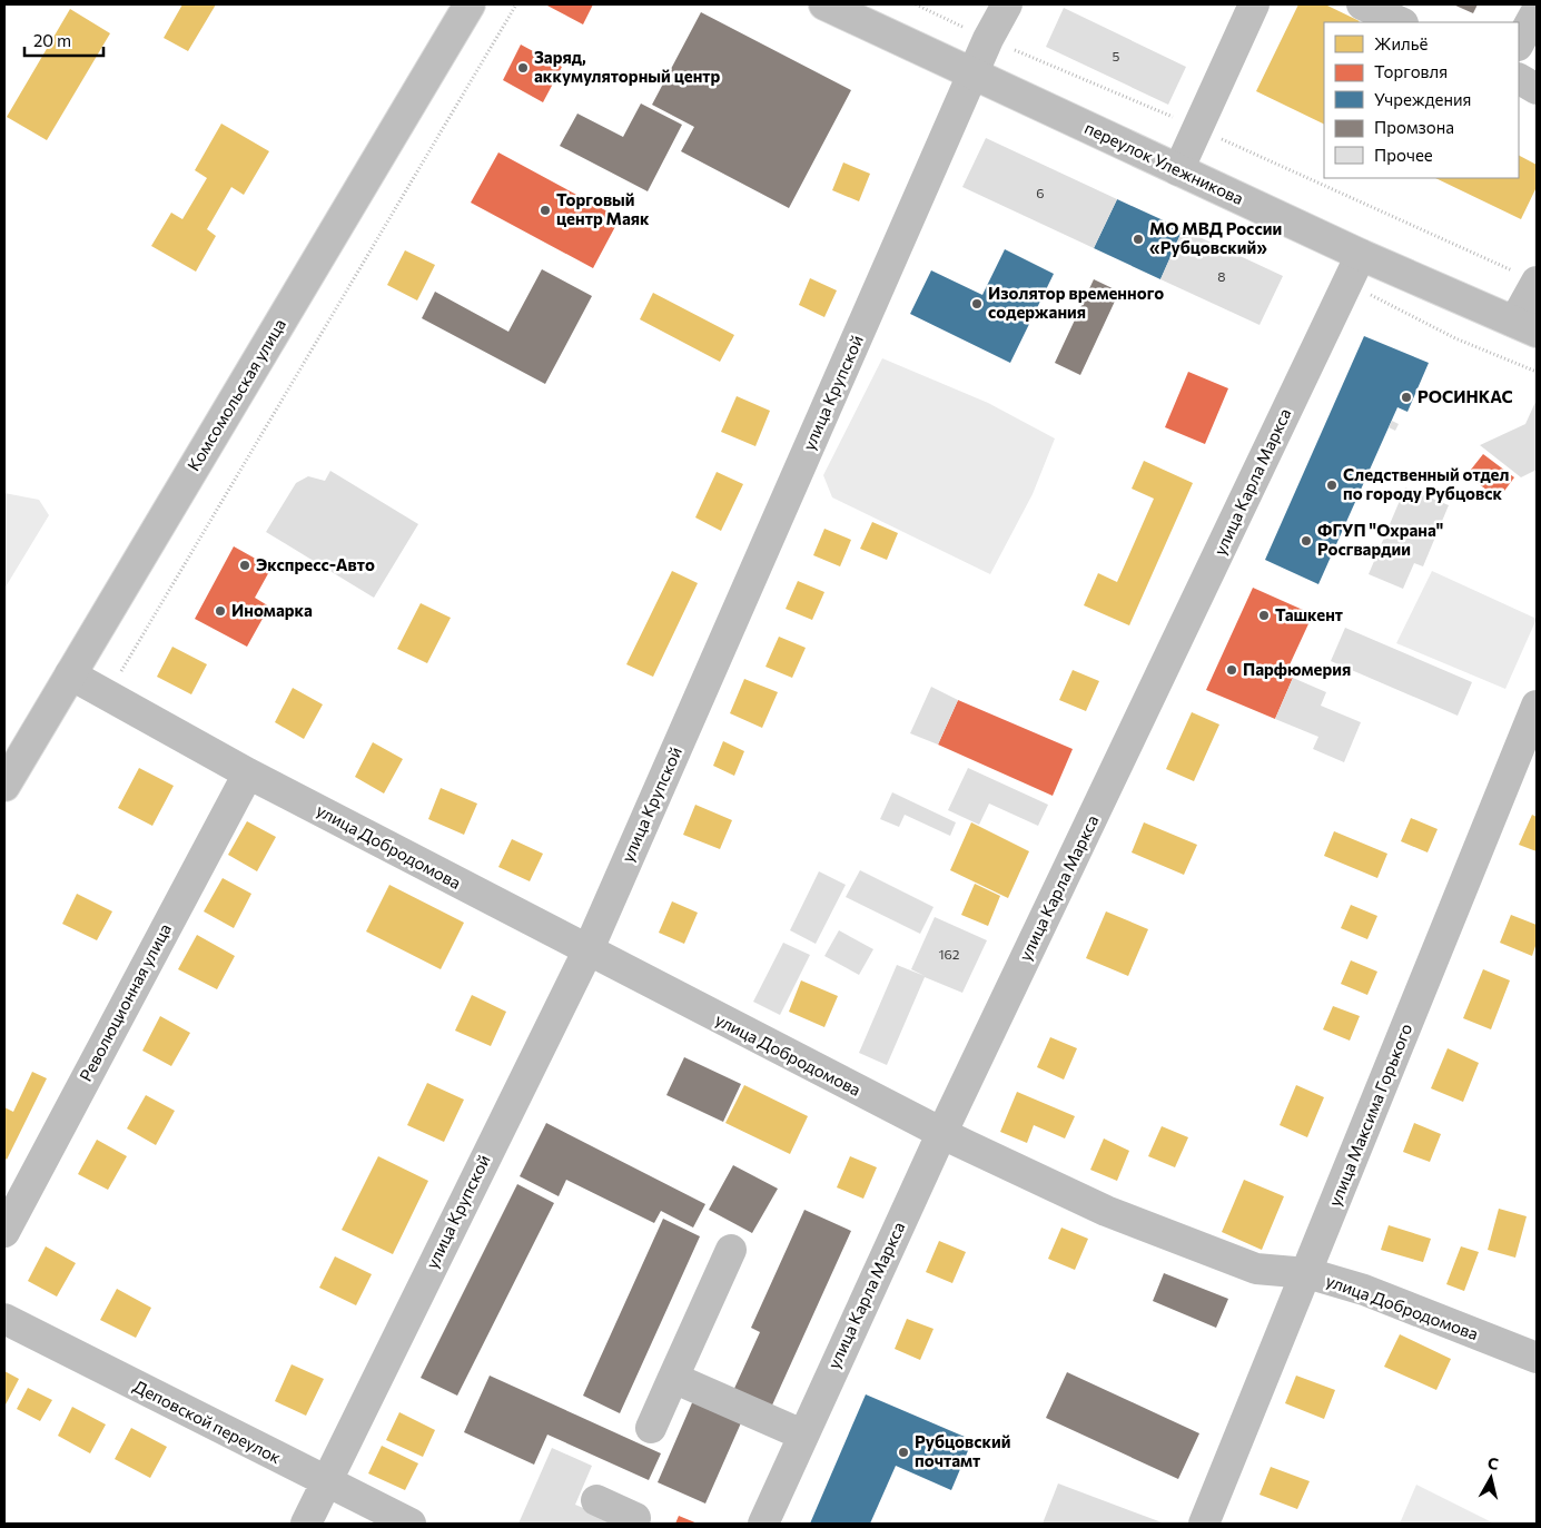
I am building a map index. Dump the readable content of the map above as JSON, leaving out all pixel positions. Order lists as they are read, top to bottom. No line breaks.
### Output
{"streets":{"street":["переулок Улежникова","улица Крупской","Комсомольская улица","улица Карла Маркса","улица Добродомова","Революционная улица","улица Максима Горького","Деповской переулок"]},"crossings":[["переулок Улежникова","улица Крупской"],["переулок Улежникова","улица Карла Маркса"],["улица Крупской","улица Добродомова"],["улица Крупской","Деповской переулок"],["Комсомольская улица","улица Добродомова"],["улица Карла Маркса","улица Добродомова"],["улица Добродомова","Революционная улица"],["улица Добродомова","улица Максима Горького"]],"places":["Заряд, аккумуляторный центр","Торговый центр Маяк","МО МВД России «Рубцовский»","Изолятор временного содержания","РОСИНКАС","Следственный отдел по городу Рубцовск","ФГУП \"Охрана\" Росгвардии","Экспресс-Авто","Иномарка","Ташкент","Парфюмерия","Рубцовский почтамт"],"house_numbers":["5","6","8","162"],"legend":["Жильё","Торговля","Учреждения","Промзона","Прочее"],"scale_bar":"20 m","north":"top"}
